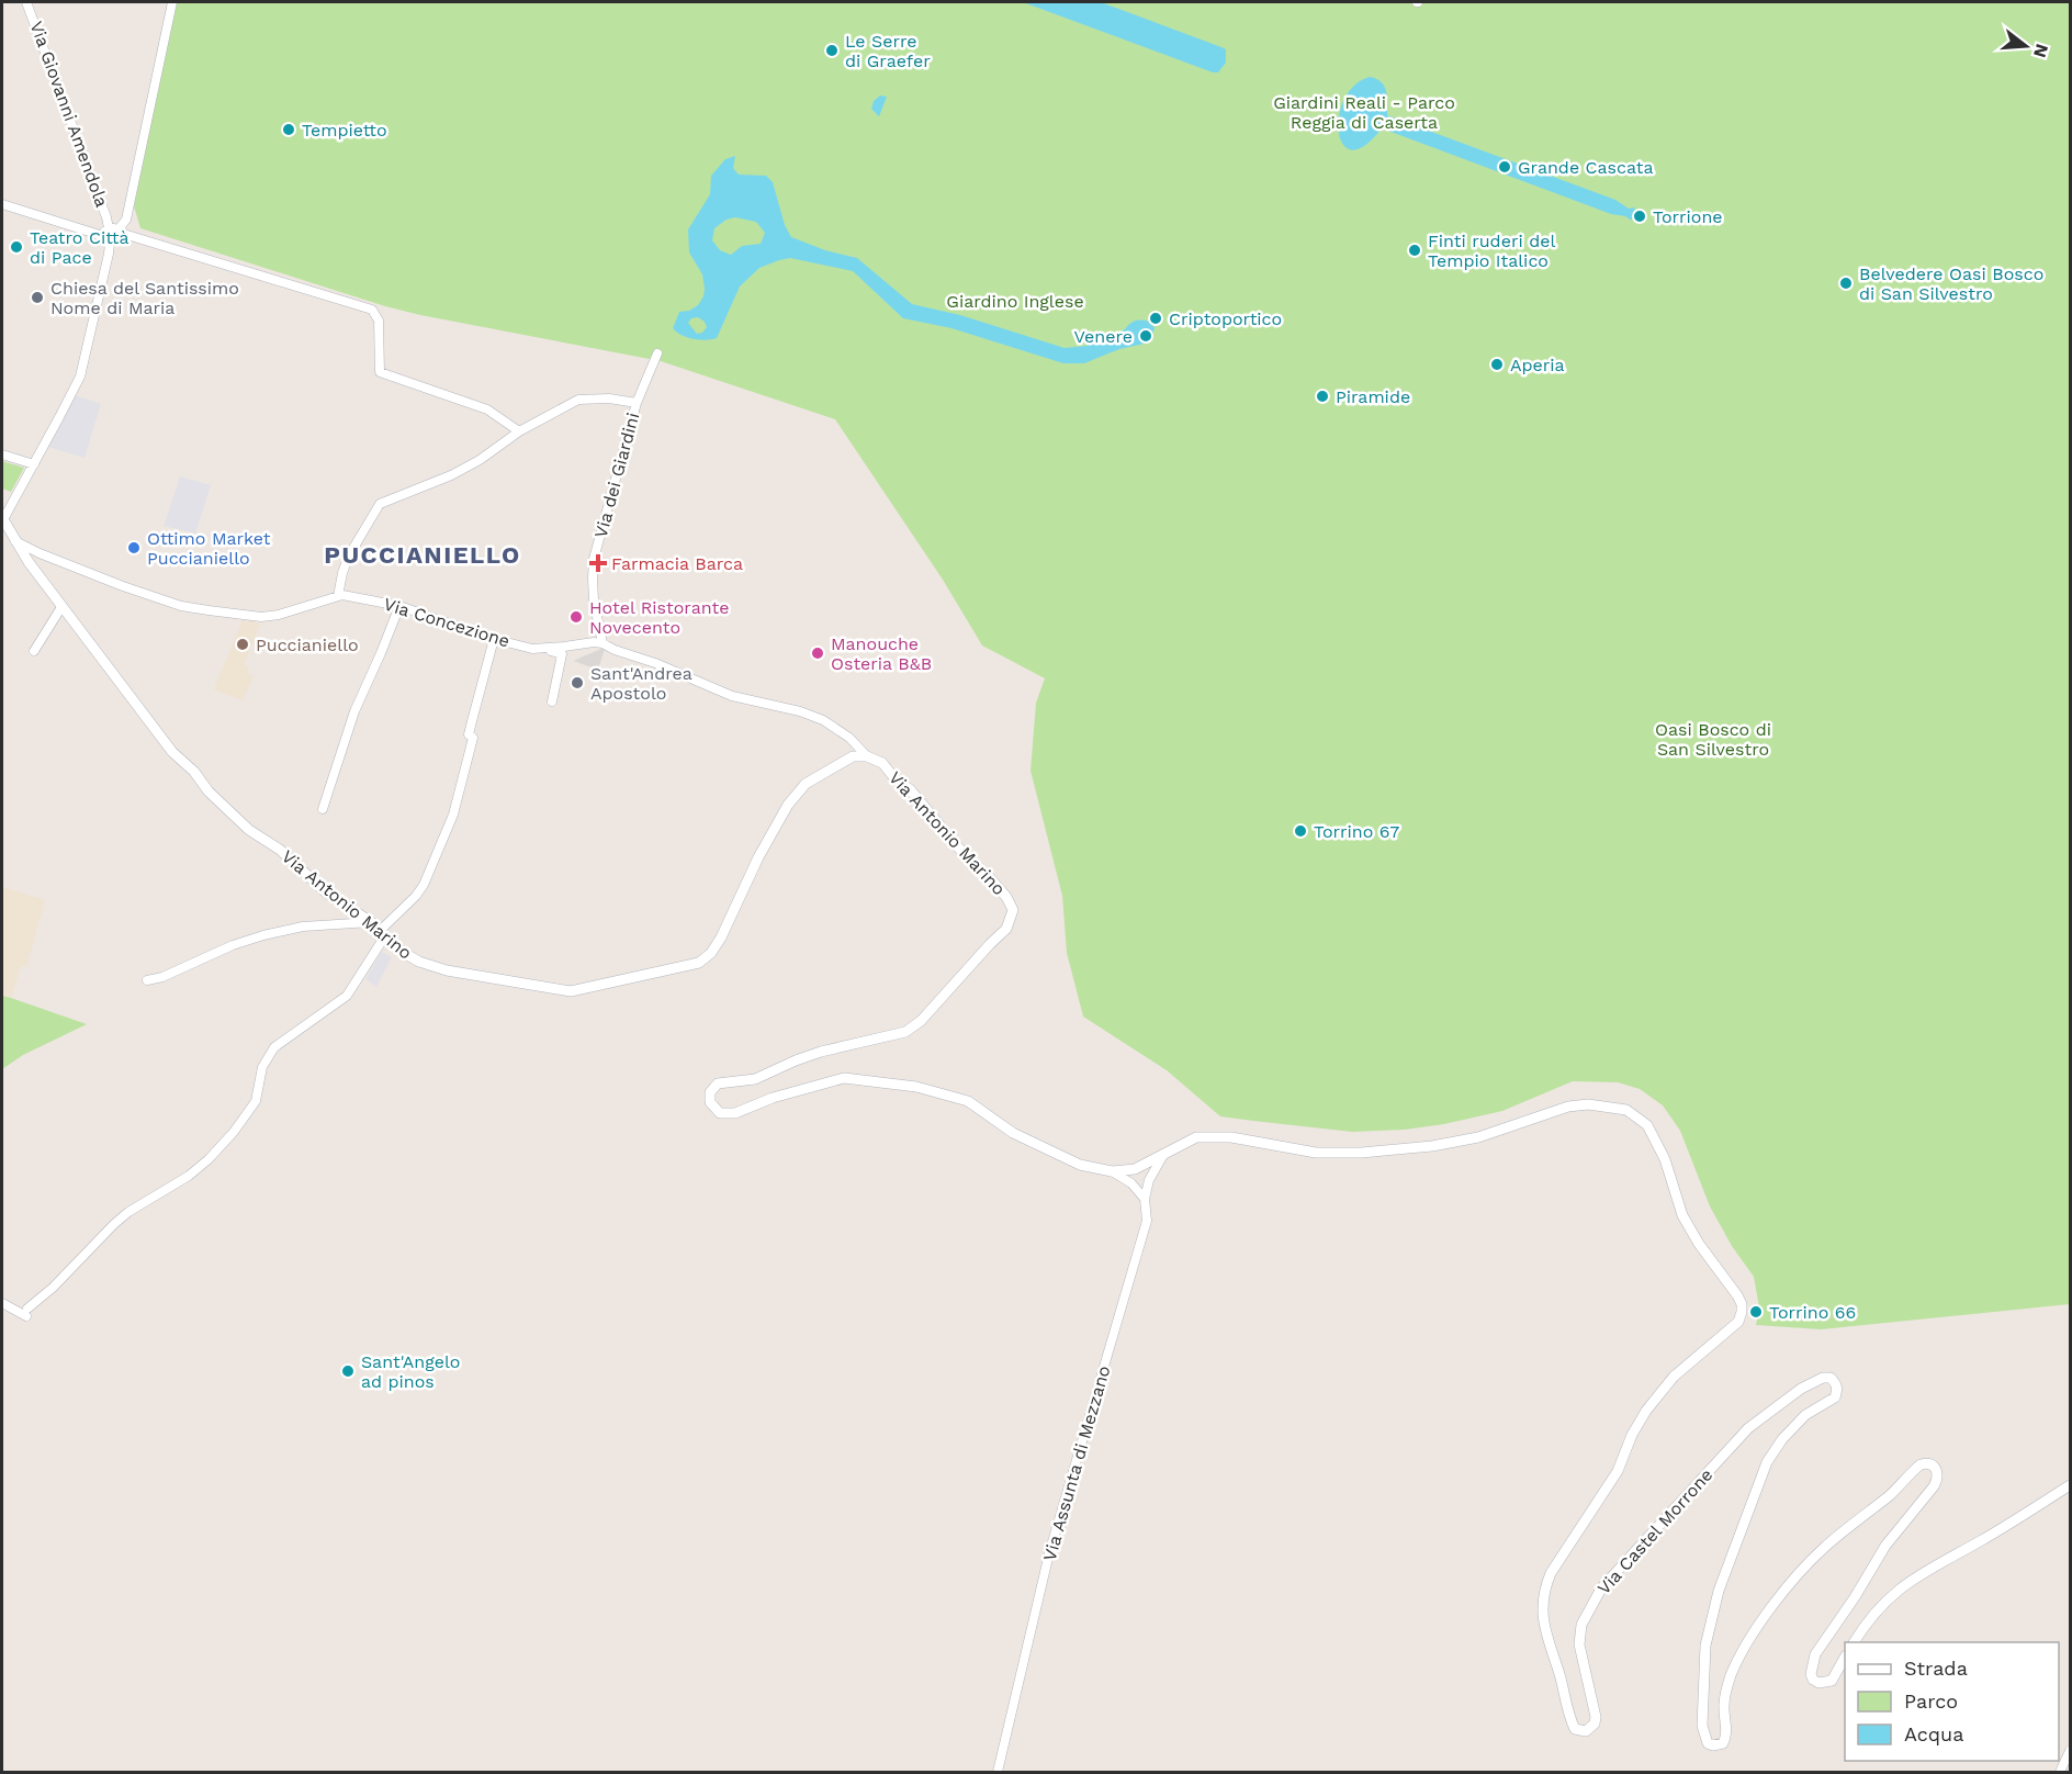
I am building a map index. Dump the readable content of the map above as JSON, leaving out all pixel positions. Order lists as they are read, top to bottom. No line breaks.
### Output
{"streets":{"street":["Via Giovanni Amendola","Via dei Giardini","Via Concezione","Via Antonio Marino","Via Assunta di Mezzano","Via Castel Morrone"]},"crossings":[["Via Giovanni Amendola","Via Antonio Marino"],["Via dei Giardini","Via Concezione"],["Via Concezione","Via Antonio Marino"],["Via Antonio Marino","Via Castel Morrone"]],"districts":["PUCCIANIELLO"],"parks":["Giardini Reali - Parco Reggia di Caserta","Giardino Inglese","Oasi Bosco di San Silvestro"],"places":{"other":["Le Serre di Graefer","Tempietto","Grande Cascata","Torrione","Teatro Città di Pace","Finti ruderi del Tempio Italico","Belvedere Oasi Bosco di San Silvestro","Chiesa del Santissimo Nome di Maria","Criptoportico","Venere","Aperia","Piramide","Ottimo Market Puccianiello","Hotel Ristorante Novecento","Puccianiello","Manouche Osteria B&B","Sant'Andrea Apostolo","Torrino 67","Torrino 66","Sant'Angelo ad pinos"],"health":["Farmacia Barca"]},"legend":["Strada","Parco","Acqua"],"north":"right"}
